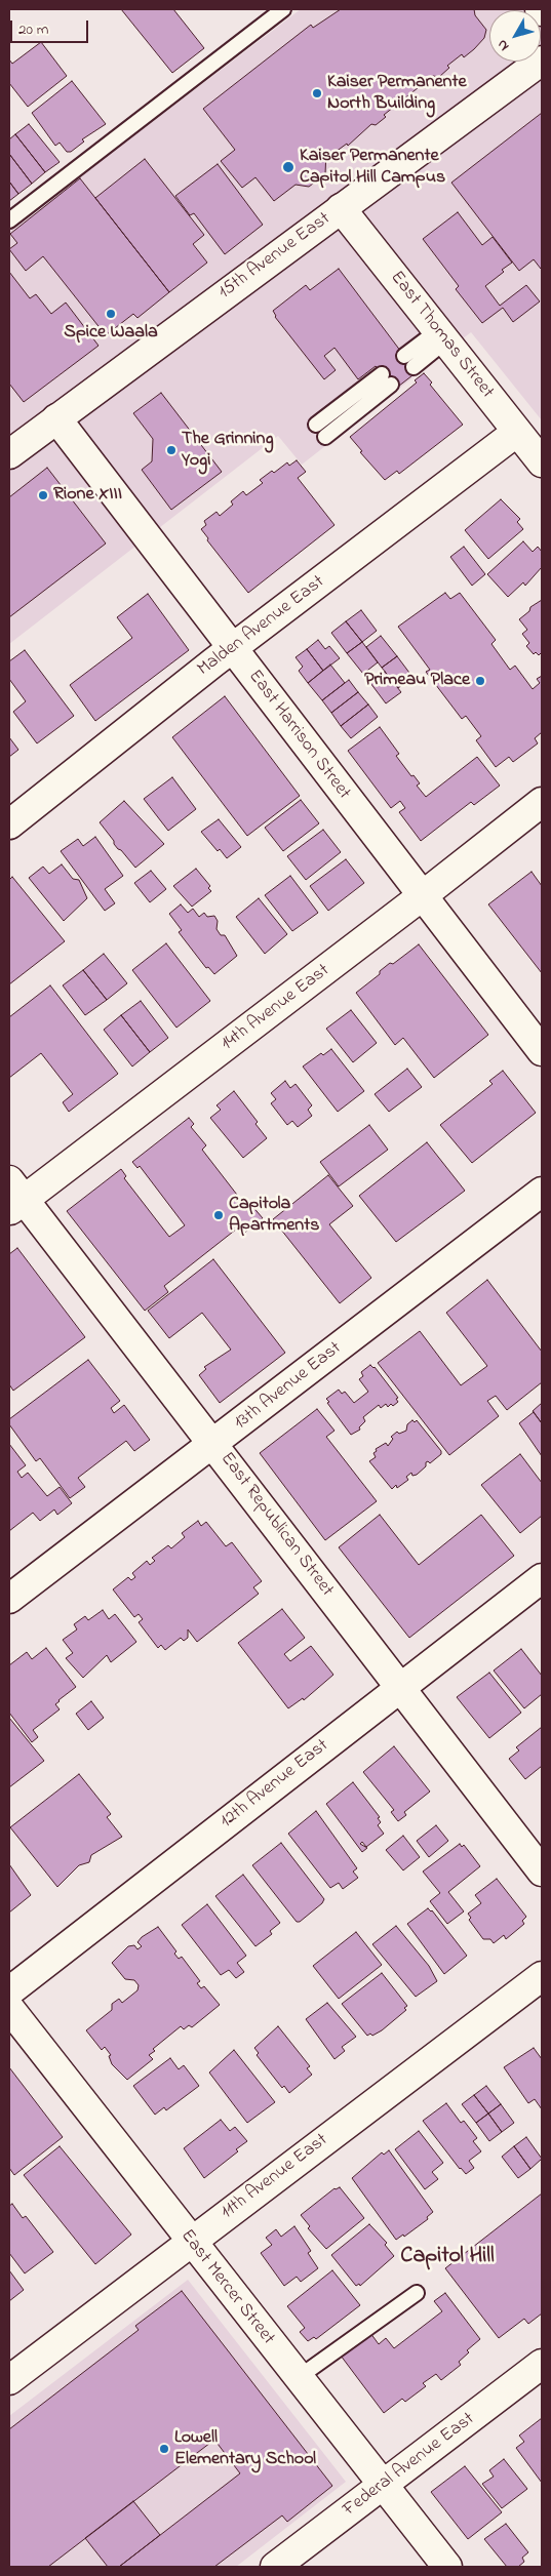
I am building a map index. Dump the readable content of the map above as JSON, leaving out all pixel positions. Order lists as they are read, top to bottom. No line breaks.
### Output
{"streets":{"street":["15th Avenue East","East Thomas Street","Malden Avenue East","East Harrison Street","14th Avenue East","13th Avenue East","East Republican Street","12th Avenue East","11th Avenue East","East Mercer Street","Federal Avenue East"]},"crossings":[["15th Avenue East","East Thomas Street"],["15th Avenue East","East Harrison Street"],["East Thomas Street","Malden Avenue East"],["Malden Avenue East","East Harrison Street"],["East Harrison Street","14th Avenue East"],["14th Avenue East","East Republican Street"],["13th Avenue East","East Republican Street"],["East Republican Street","12th Avenue East"],["11th Avenue East","East Mercer Street"],["East Mercer Street","Federal Avenue East"]],"districts":["Capitol Hill"],"places":["Kaiser Permanente North Building","Kaiser Permanente Capitol Hill Campus","Spice Waala","The Grinning Yogi","Rione XIII","Primeau Place","Capitola Apartments","Lowell Elementary School"],"scale_bar":"20 m","north":"bottom left"}
